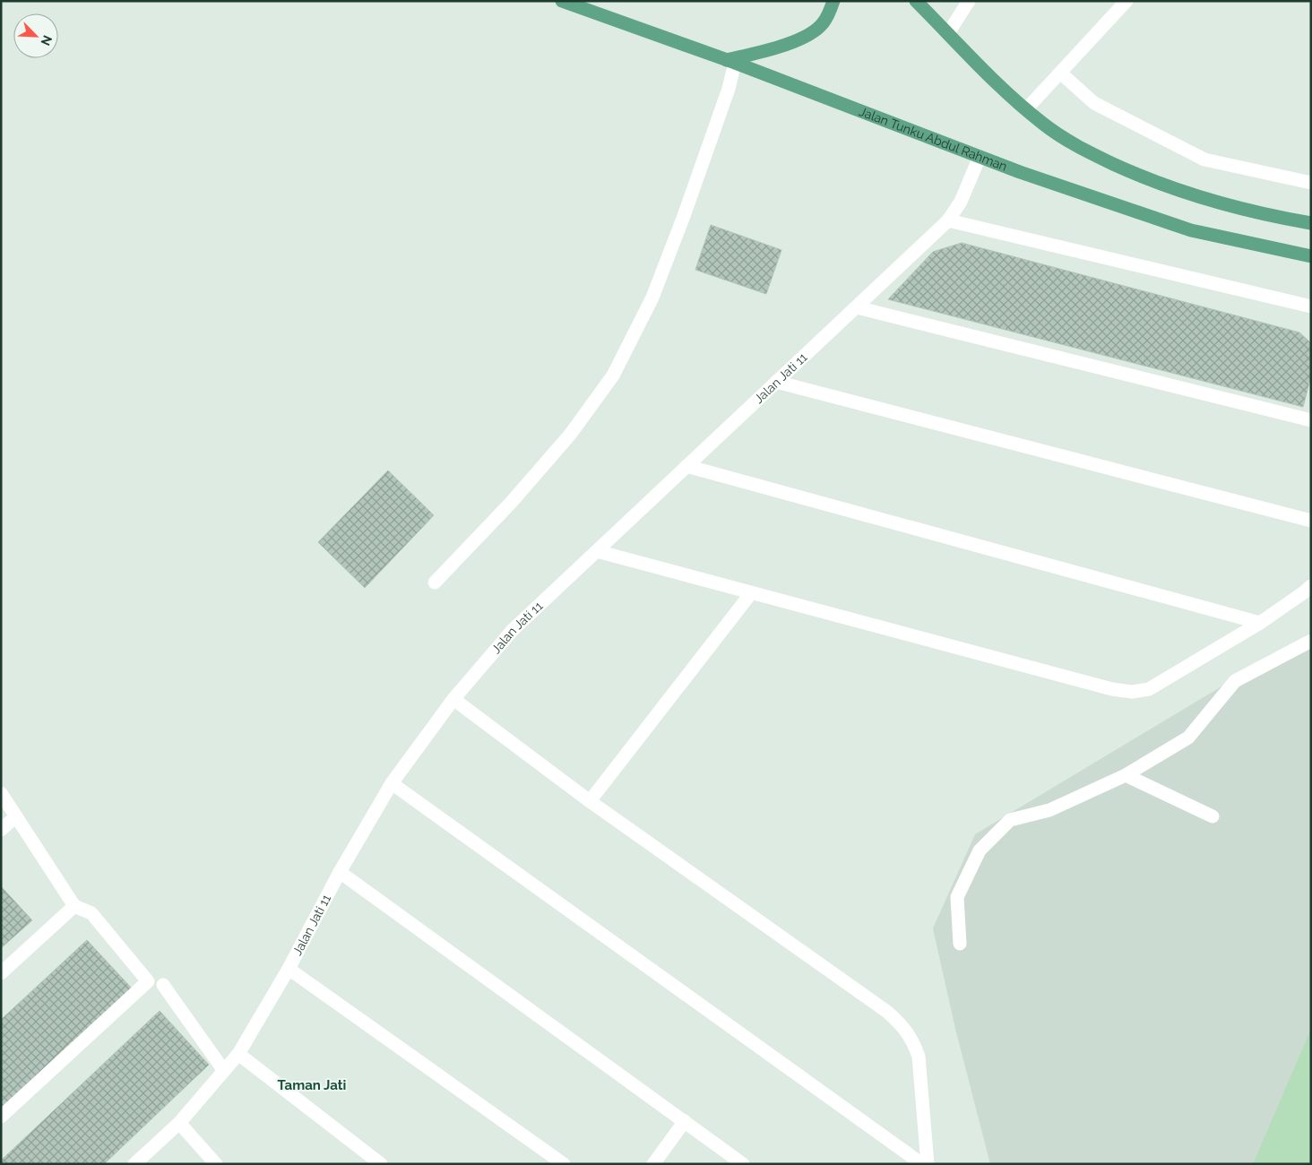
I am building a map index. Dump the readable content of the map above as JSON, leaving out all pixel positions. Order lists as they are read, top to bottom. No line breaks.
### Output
{"streets":{"main road":["Jalan Tunku Abdul Rahman"],"street":["Jalan Jati 11"]},"crossings":[["Jalan Tunku Abdul Rahman","Jalan Jati 11"]],"districts":["Taman Jati"],"north":"bottom right"}
